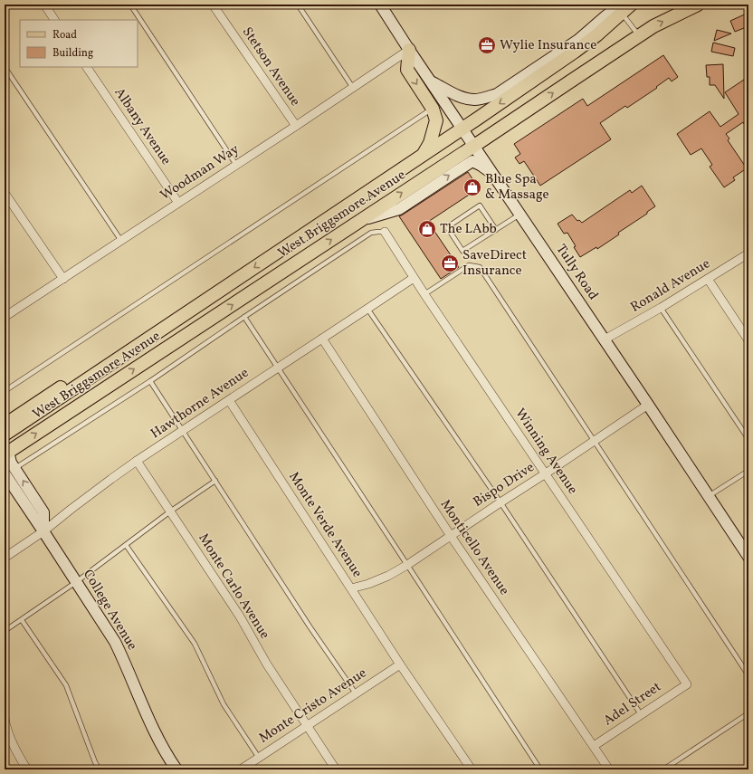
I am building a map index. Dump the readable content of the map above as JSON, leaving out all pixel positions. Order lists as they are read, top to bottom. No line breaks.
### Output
{"streets":{"main road":["West Briggsmore Avenue","Tully Road","College Avenue"],"street":["Stetson Avenue","Albany Avenue","Woodman Way","Ronald Avenue","Hawthorne Avenue","Winning Avenue","Bispo Drive","Monte Verde Avenue","Monticello Avenue","Monte Carlo Avenue","Adel Street","Monte Cristo Avenue"]},"crossings":[["Stetson Avenue","Woodman Way"],["Albany Avenue","Woodman Way"],["Woodman Way","Tully Road"],["West Briggsmore Avenue","Tully Road"],["Tully Road","Ronald Avenue"],["Tully Road","Bispo Drive"],["Hawthorne Avenue","Winning Avenue"],["Hawthorne Avenue","Monte Verde Avenue"],["Hawthorne Avenue","Monticello Avenue"],["Hawthorne Avenue","Monte Carlo Avenue"],["Hawthorne Avenue","College Avenue"],["Winning Avenue","Bispo Drive"],["Winning Avenue","Adel Street"],["Bispo Drive","Monte Verde Avenue"],["Bispo Drive","Monticello Avenue"],["Monte Verde Avenue","Monte Cristo Avenue"],["Monticello Avenue","Adel Street"],["Monte Carlo Avenue","Monte Cristo Avenue"]],"places":{"office":["Wylie Insurance","SaveDirect Insurance"],"shop":["Blue Spa & Massage","The LAbb"]},"legend":["Road","Building"]}
